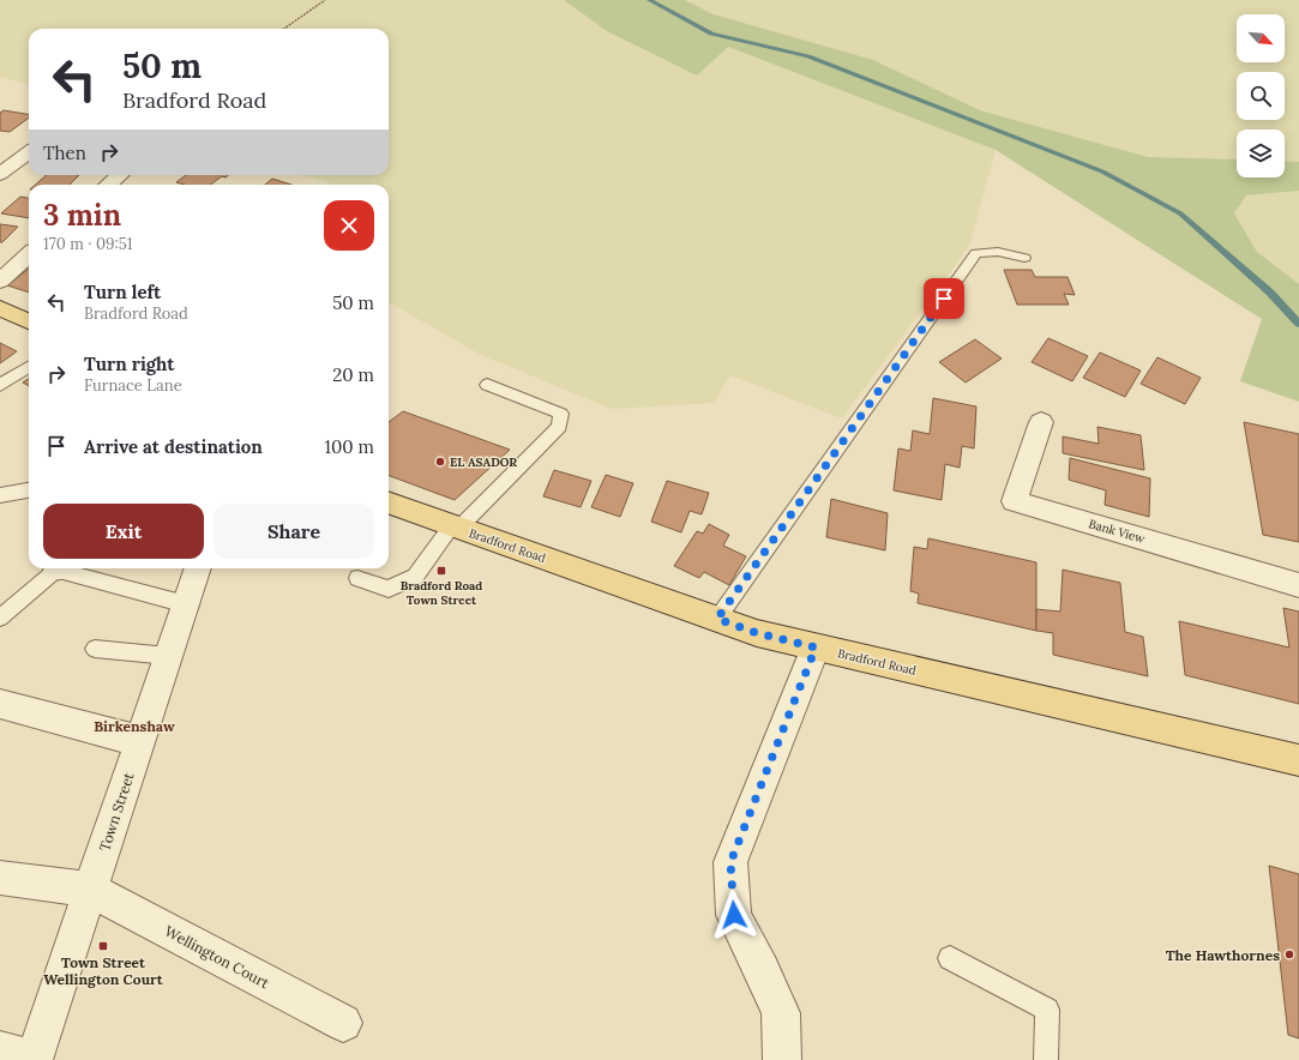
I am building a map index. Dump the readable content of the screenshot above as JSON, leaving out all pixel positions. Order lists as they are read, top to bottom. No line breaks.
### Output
{"streets":{"main road":["Bradford Road"],"street":["Bank View","Town Street","Wellington Court"]},"crossings":[["Town Street","Wellington Court"]],"districts":["Birkenshaw"],"places":{"other":["EL ASADOR","The Hawthornes"],"transit":["Bradford Road Town Street","Town Street Wellington Court"]},"north":"bottom right","page":{"turn":["50 m","Bradford Road"],"then":"Then","heading":["3 min","170 m · 09:51"],"list":[{"name":"Turn left","note":"Bradford Road","value":"50 m"},{"name":"Turn right","note":"Furnace Lane","value":"20 m"},{"name":"Arrive at destination","value":"100 m"}],"buttons":["Exit","Share"]}}
